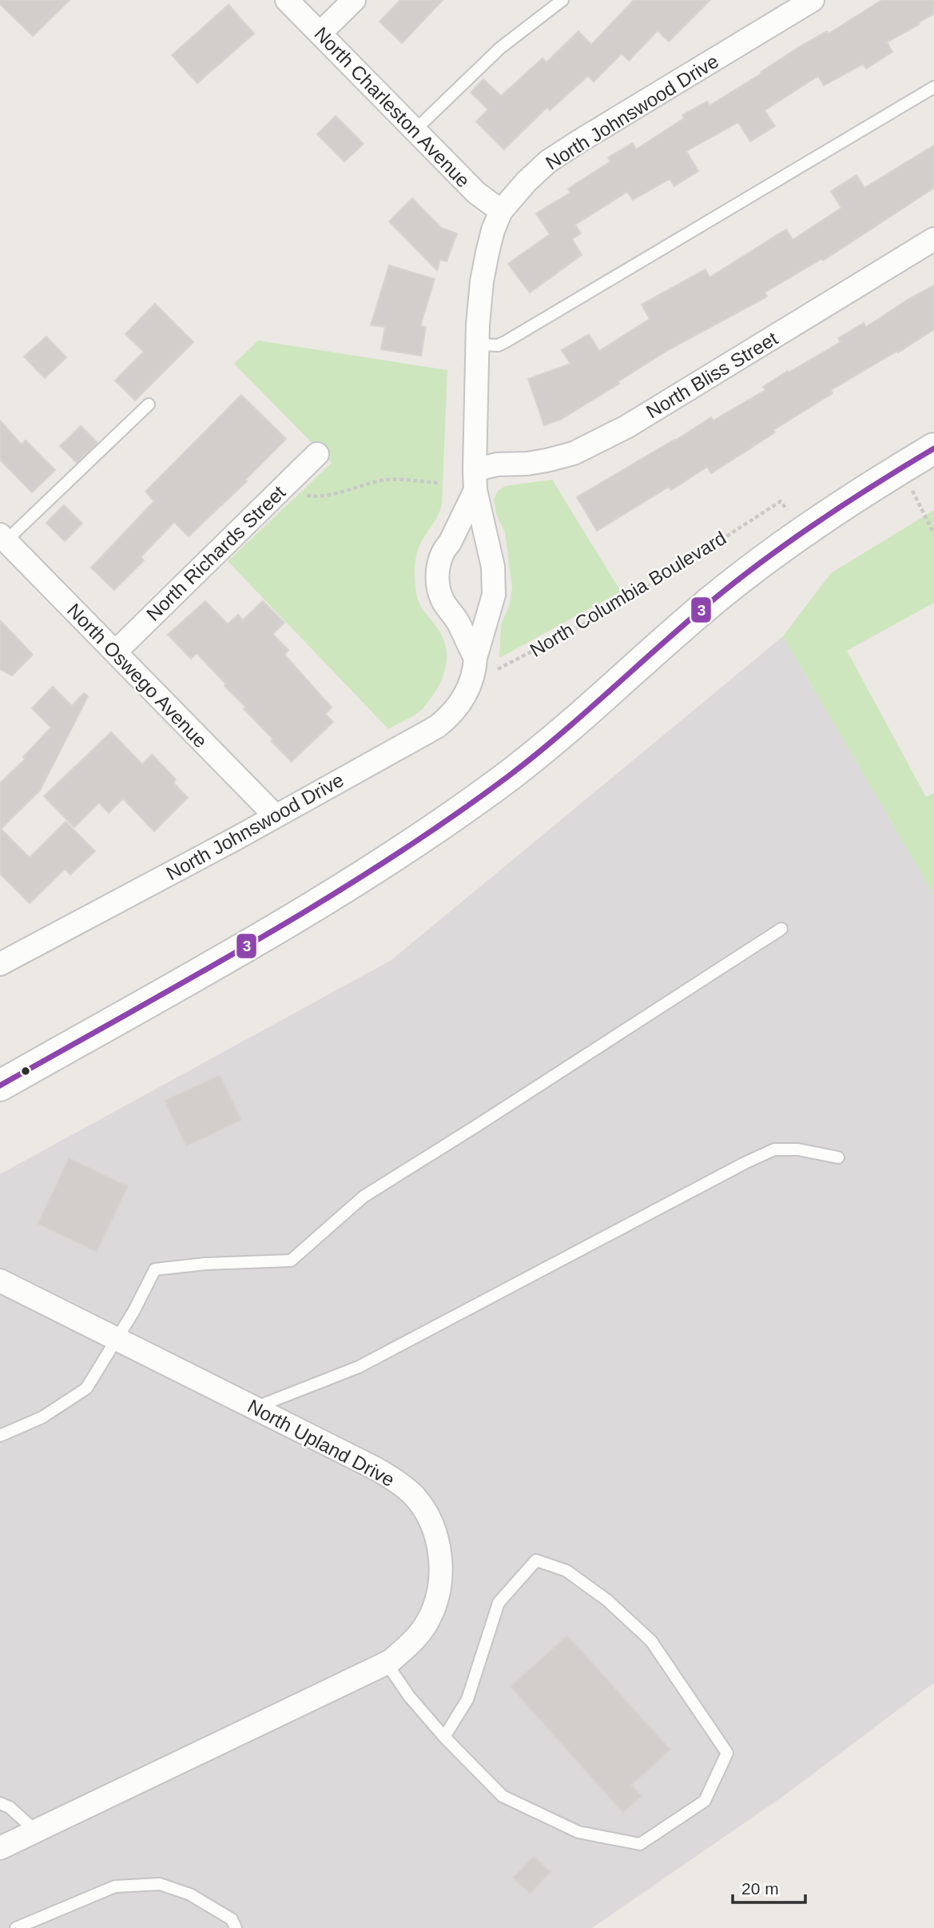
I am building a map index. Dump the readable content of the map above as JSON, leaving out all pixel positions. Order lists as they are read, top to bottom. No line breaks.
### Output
{"streets":{"street":["North Charleston Avenue","North Johnswood Drive","North Bliss Street","North Richards Street","North Oswego Avenue","North Upland Drive"],"path":["North Columbia Boulevard"]},"crossings":[["North Charleston Avenue","North Johnswood Drive"],["North Johnswood Drive","North Bliss Street"],["North Johnswood Drive","North Oswego Avenue"],["North Richards Street","North Oswego Avenue"]],"lines":["transit line 3"],"scale_bar":"20 m"}
